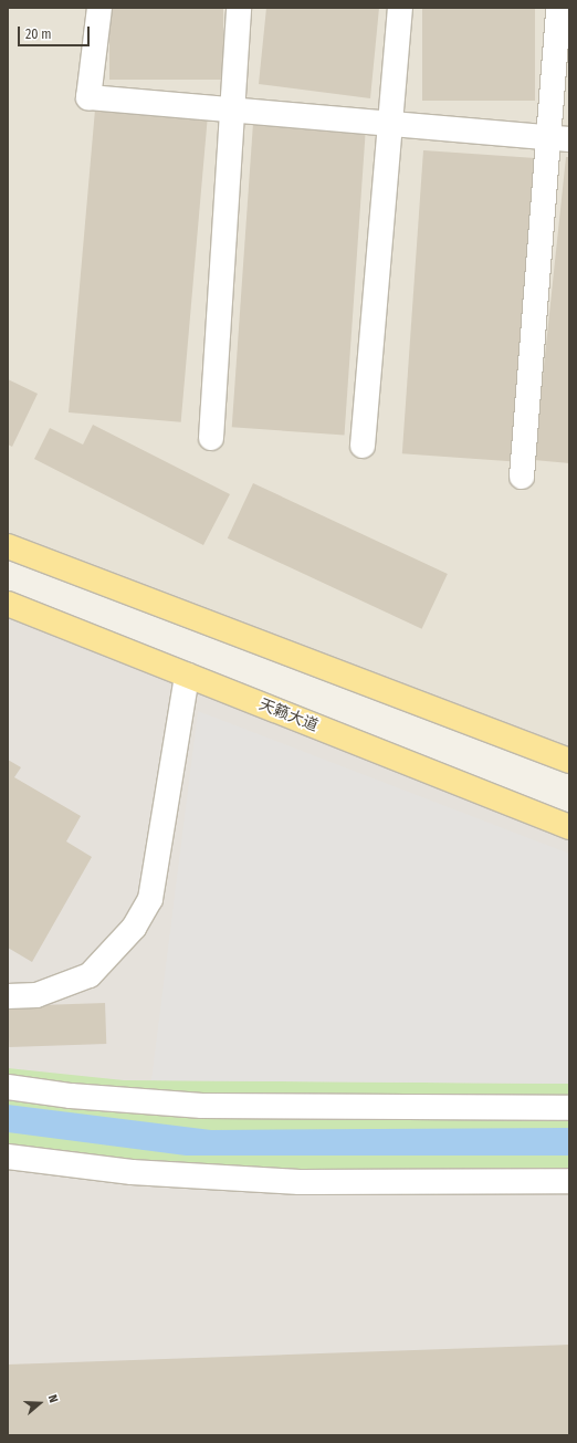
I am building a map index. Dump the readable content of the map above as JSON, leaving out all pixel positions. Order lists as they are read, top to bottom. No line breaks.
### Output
{"streets":{"main road":["天籁大道"]},"scale_bar":"20 m","north":"right"}
